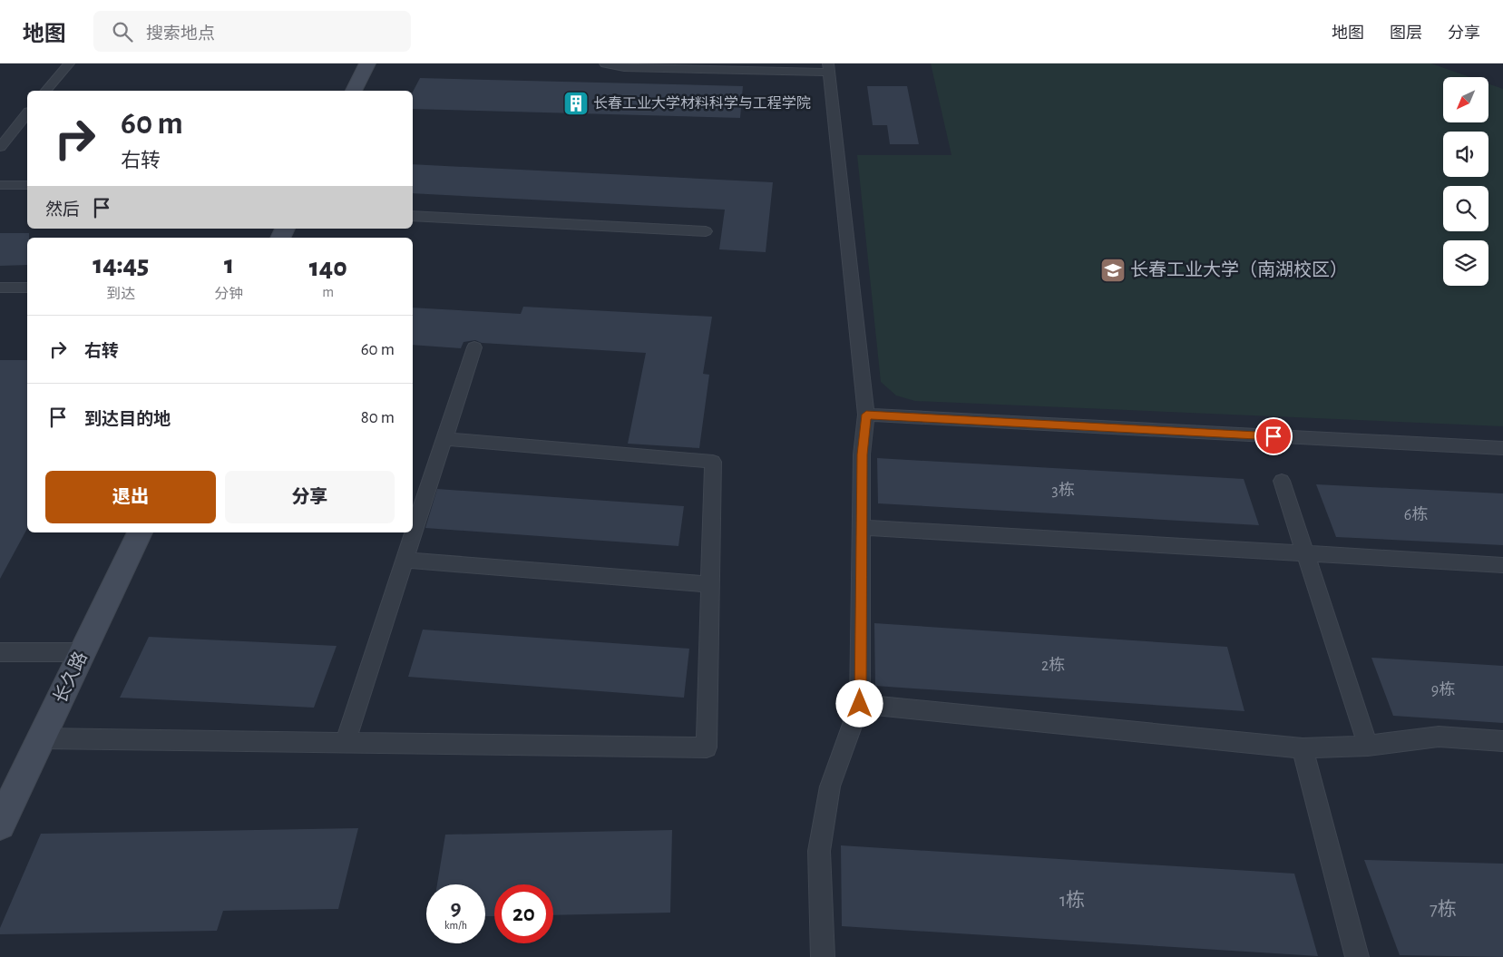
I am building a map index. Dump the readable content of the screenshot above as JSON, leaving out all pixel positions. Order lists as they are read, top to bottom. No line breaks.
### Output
{"streets":{"street":["长久路"]},"places":{"building":["长春工业大学材料科学与工程学院"],"school or university":["长春工业大学（南湖校区）"]},"house_numbers":["3栋","6栋","2栋","9栋","1栋","7栋"],"north":"bottom left","page":{"header":"地图","search":"搜索地点","nav":["地图","图层","分享"],"turn":["60 m","右转"],"then":"然后","eta":["14:45","到达","1","分钟","140","m"],"list":[{"name":"右转","value":"60 m"},{"name":"到达目的地","value":"80 m"}],"buttons":["退出","分享"],"speed":"9 km/h","limit":"20"}}
